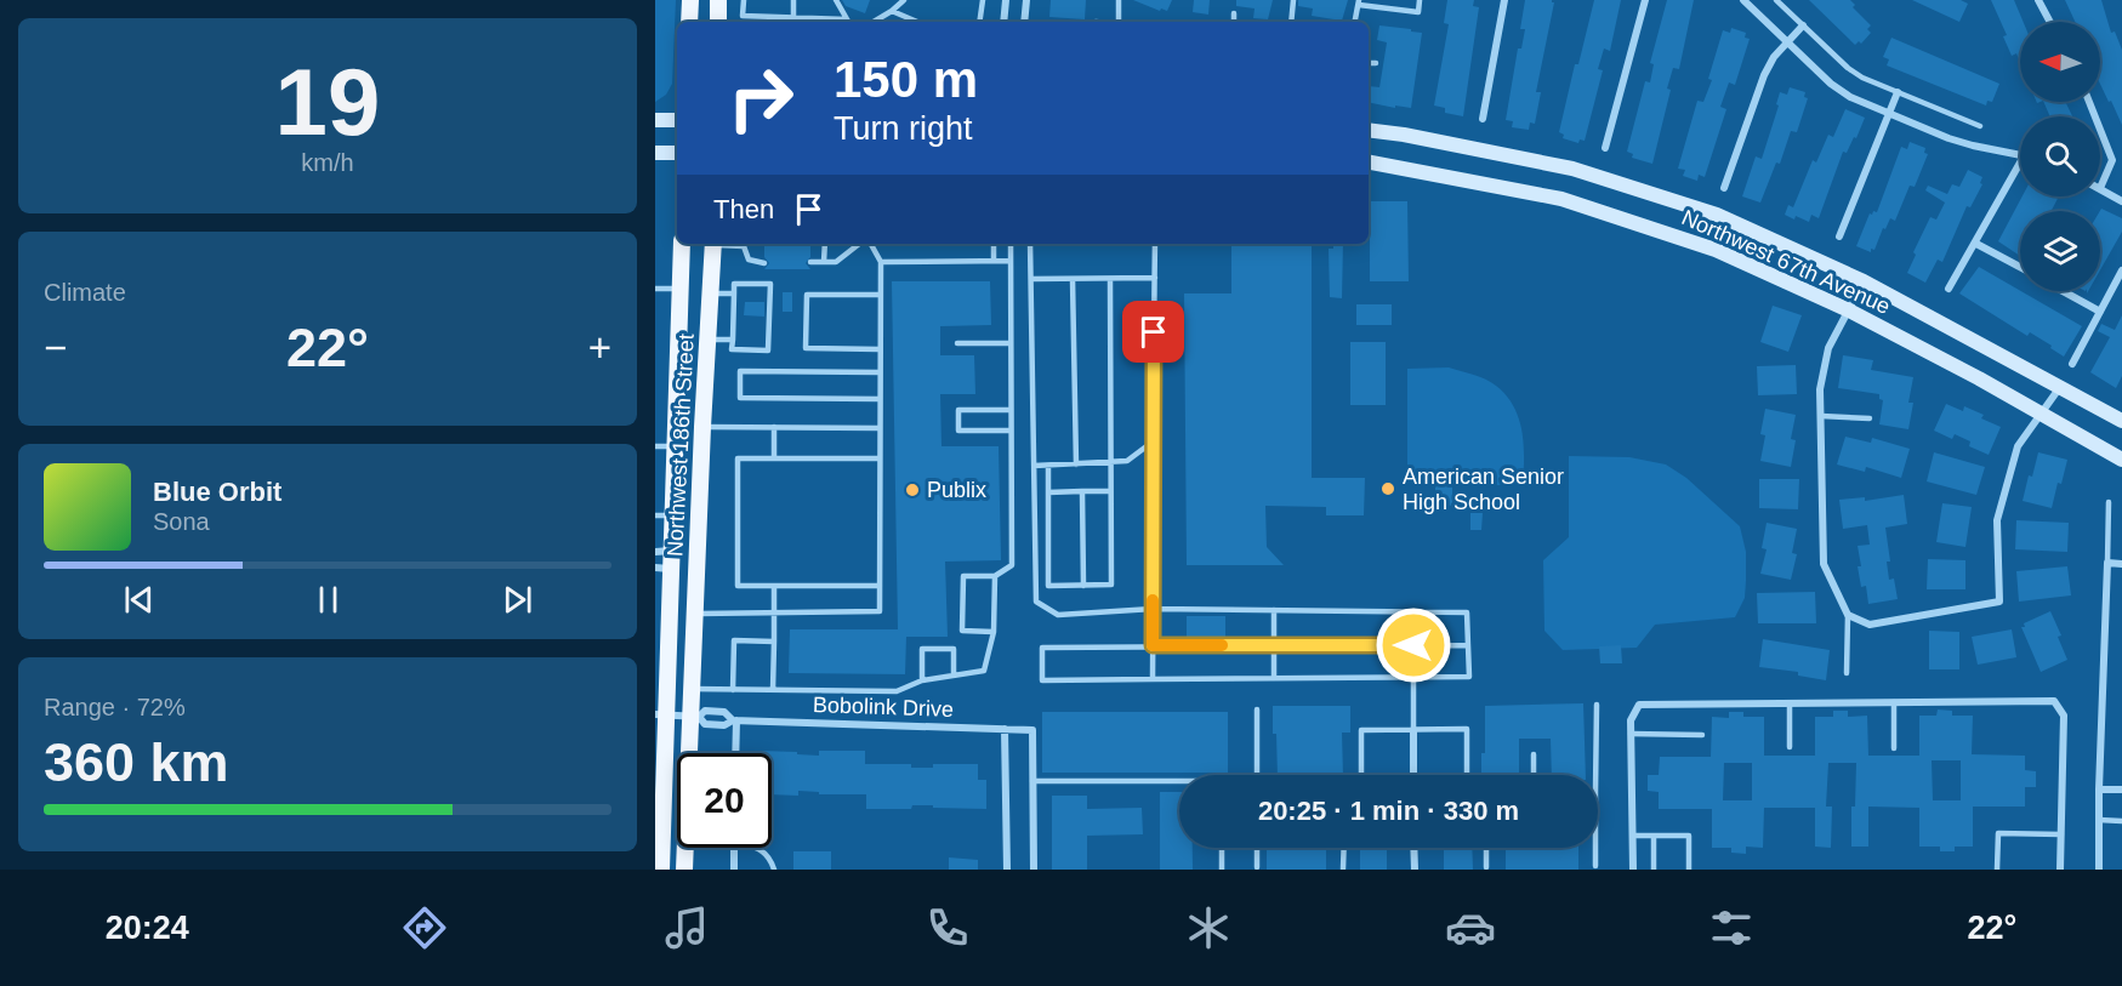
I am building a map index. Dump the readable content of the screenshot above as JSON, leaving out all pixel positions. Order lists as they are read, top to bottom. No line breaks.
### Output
{"streets":{"main road":["Northwest 67th Avenue","Northwest 186th Street"],"street":["Bobolink Drive"]},"crossings":[["Northwest 186th Street","Bobolink Drive"]],"places":["American Senior High School","Publix"],"north":"left","page":{"tile":[["19","km/h"],"Climate",["Range · 72%","360 km"]],"turn":["150 m","Turn right"],"then":"Then","heat":["−","22°","+"],"song":["Blue Orbit","Sona"],"limit":"20","trip":"20:25 · 1 min · 330 m","tabs":["20:24","22°"]}}
